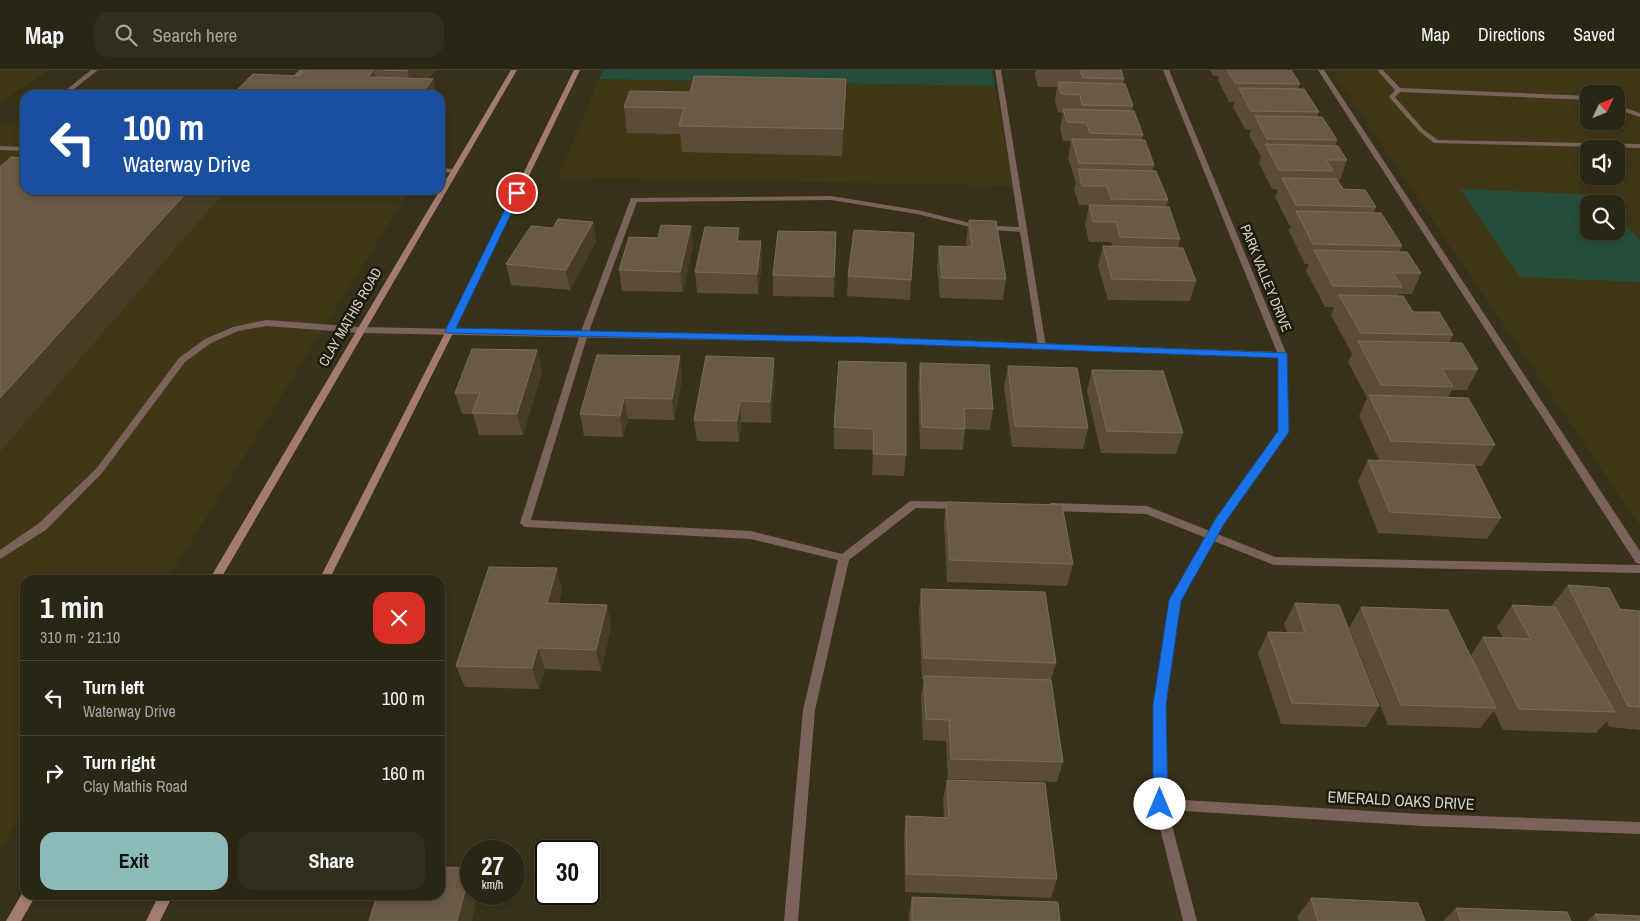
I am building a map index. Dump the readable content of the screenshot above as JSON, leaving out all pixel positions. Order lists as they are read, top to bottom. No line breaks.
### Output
{"streets":{"main road":["CLAY MATHIS ROAD"],"street":["PARK VALLEY DRIVE","EMERALD OAKS DRIVE"]},"crossings":[["PARK VALLEY DRIVE","EMERALD OAKS DRIVE"]],"north":"top right","page":{"header":"Map","search":"Search here","nav":["Map","Directions","Saved"],"turn":["100 m","Waterway Drive"],"heading":["1 min","310 m · 21:10"],"list":[{"name":"Turn left","note":"Waterway Drive","value":"100 m"},{"name":"Turn right","note":"Clay Mathis Road","value":"160 m"}],"buttons":["Exit","Share"],"speed":"27 km/h","limit":"30"}}
